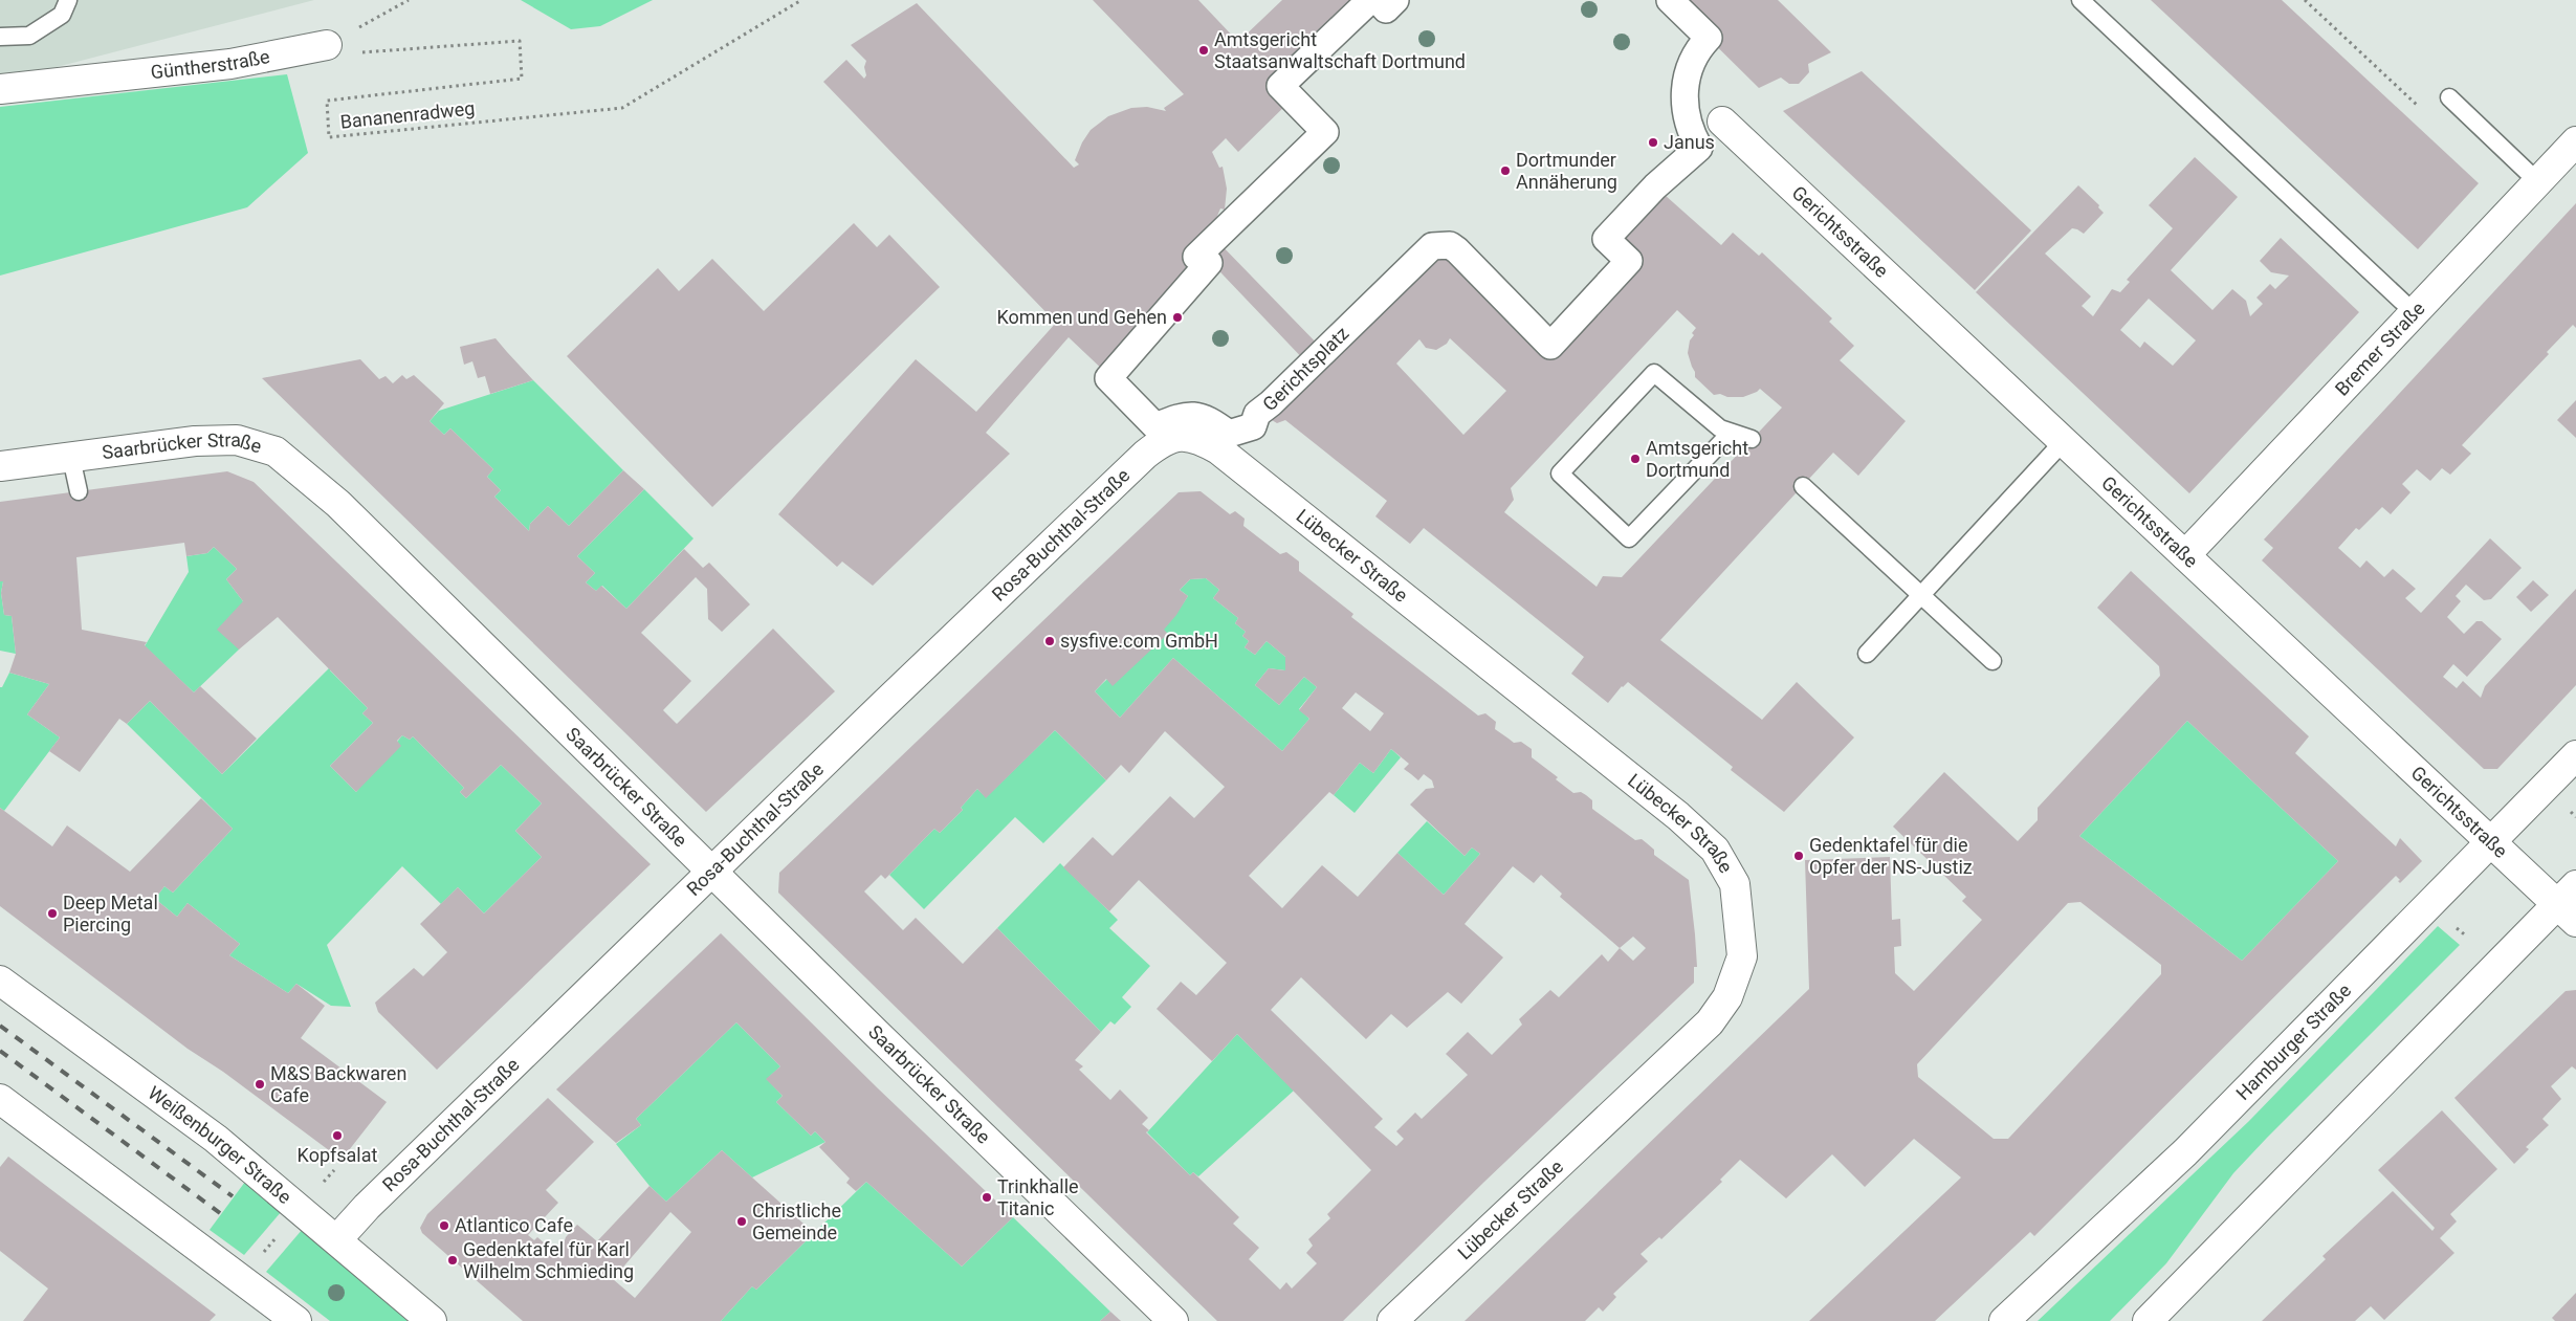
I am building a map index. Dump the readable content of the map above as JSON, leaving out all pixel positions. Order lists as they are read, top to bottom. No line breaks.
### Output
{"streets":{"street":["Güntherstraße","Gerichtsstraße","Bremer Straße","Gerichtsplatz","Saarbrücker Straße","Rosa-Buchthal-Straße","Lübecker Straße","Hamburger Straße","Weißenburger Straße"],"path":["Bananenradweg"]},"crossings":[["Güntherstraße","Bananenradweg"],["Gerichtsstraße","Bremer Straße"],["Gerichtsstraße","Hamburger Straße"],["Saarbrücker Straße","Rosa-Buchthal-Straße"],["Rosa-Buchthal-Straße","Lübecker Straße"],["Rosa-Buchthal-Straße","Weißenburger Straße"]],"places":["Amtsgericht Staatsanwaltschaft Dortmund","Janus","Dortmunder Annäherung","Kommen und Gehen","Amtsgericht Dortmund","sysfive.com GmbH","Gedenktafel für die Opfer der NS-Justiz","Deep Metal Piercing","M&S Backwaren Cafe","Kopfsalat","Trinkhalle Titanic","Christliche Gemeinde","Atlantico Cafe","Gedenktafel für Karl Wilhelm Schmieding"]}
